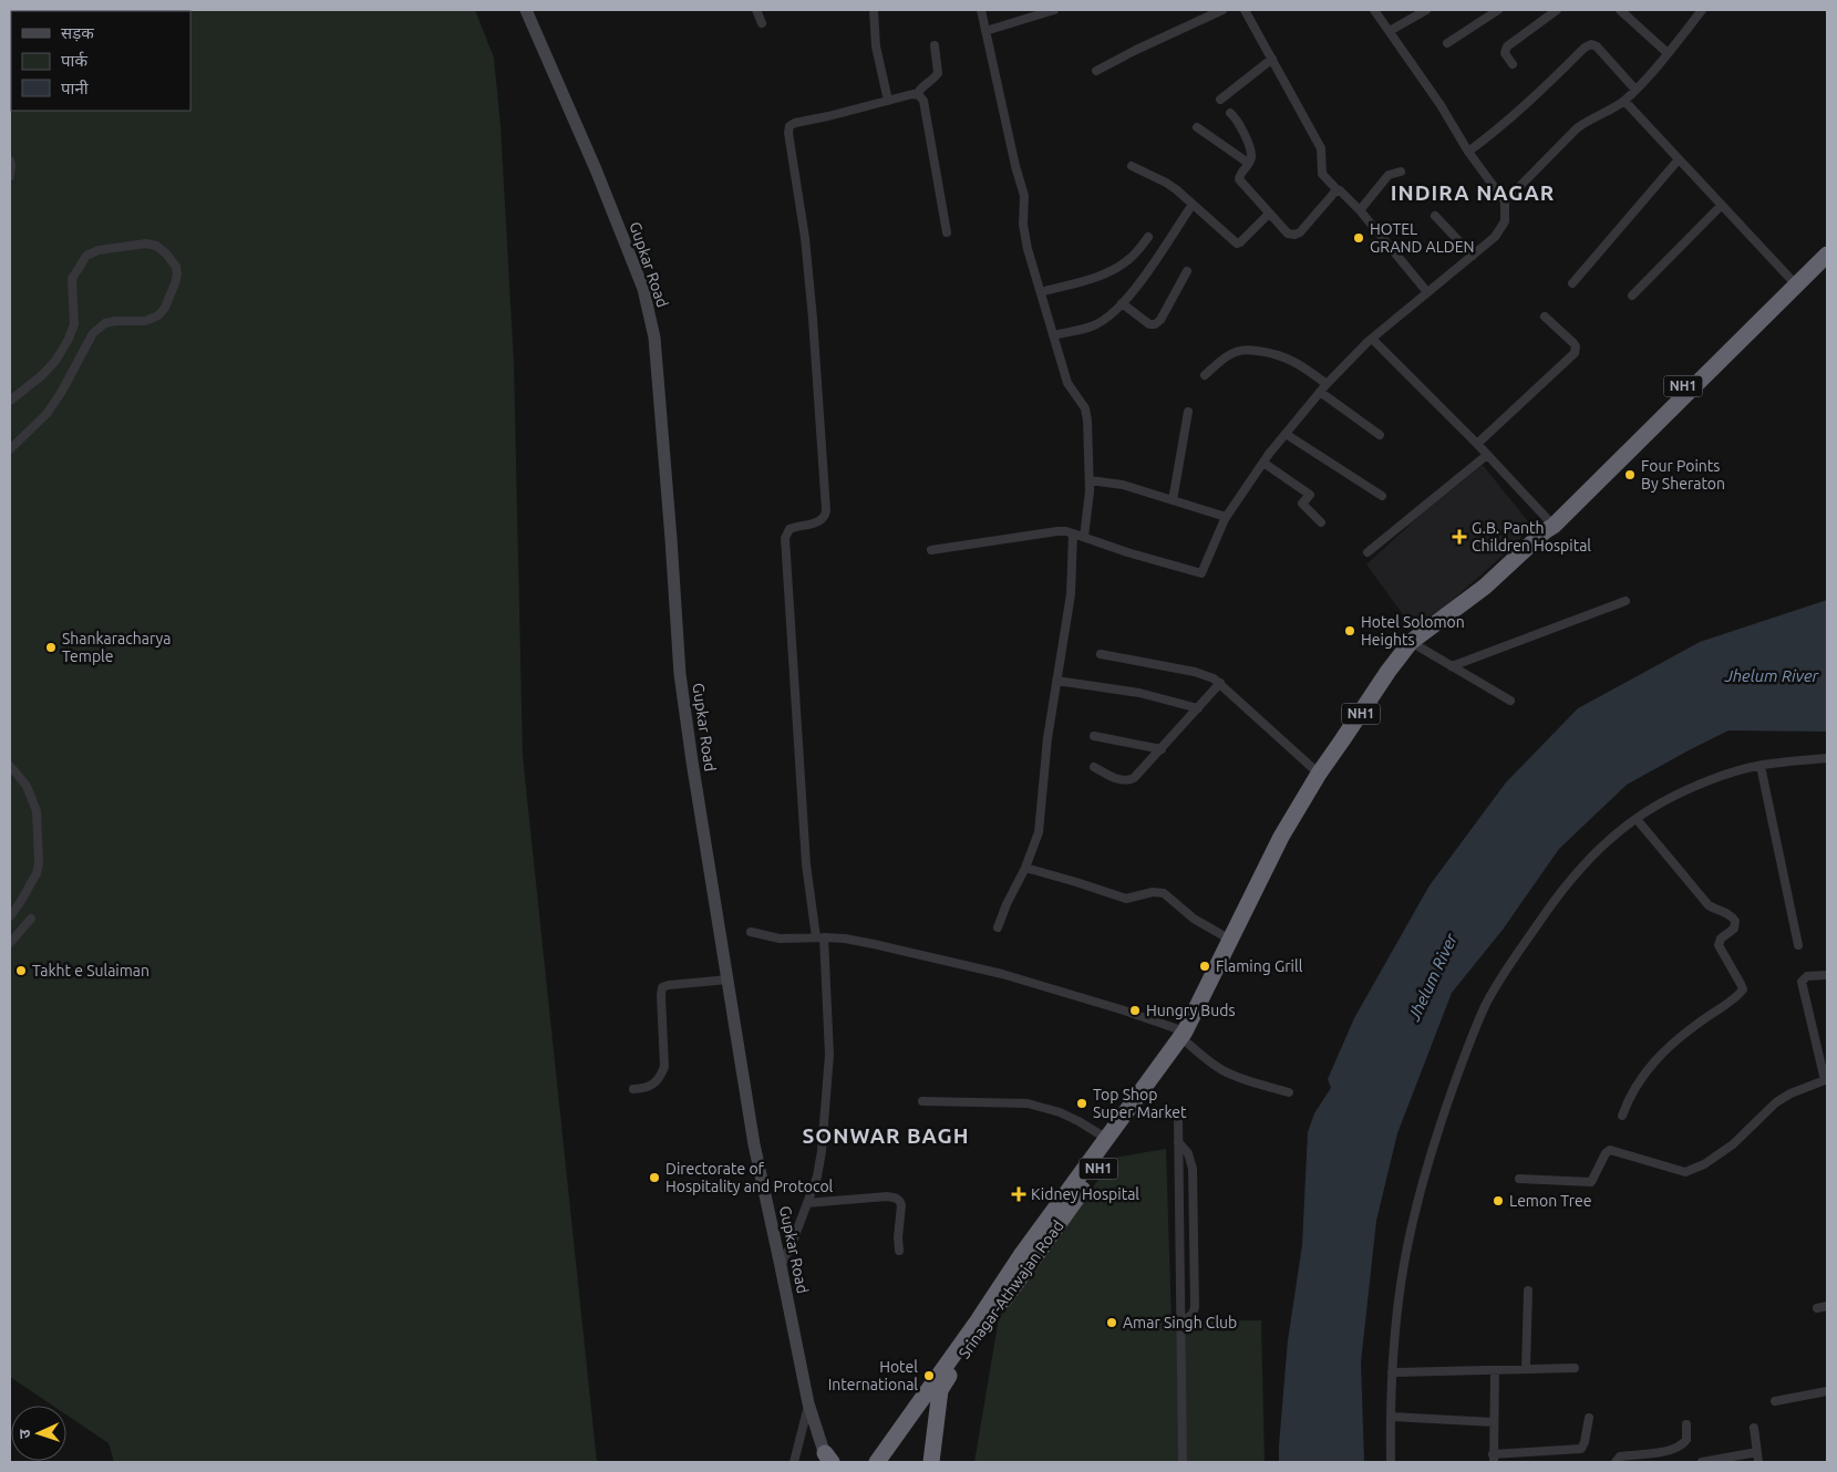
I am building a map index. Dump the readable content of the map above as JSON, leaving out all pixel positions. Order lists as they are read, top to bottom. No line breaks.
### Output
{"streets":{"highway":["NH1","Srinagar-Athwajan Road"],"main road":["Gupkar Road"]},"crossings":[["NH1","Srinagar-Athwajan Road"]],"districts":["INDIRA NAGAR","SONWAR BAGH"],"water":["Jhelum River"],"places":{"other":["HOTEL GRAND ALDEN","Four Points By Sheraton","Hotel Solomon Heights","Shankaracharya Temple","Flaming Grill","Takht e Sulaiman","Hungry Buds","Top Shop Super Market","Directorate of Hospitality and Protocol","Lemon Tree","Amar Singh Club","Hotel International"],"health":["G.B. Panth Children Hospital","Kidney Hospital"]},"legend":["सड़क","पार्क","पानी"],"north":"left"}
